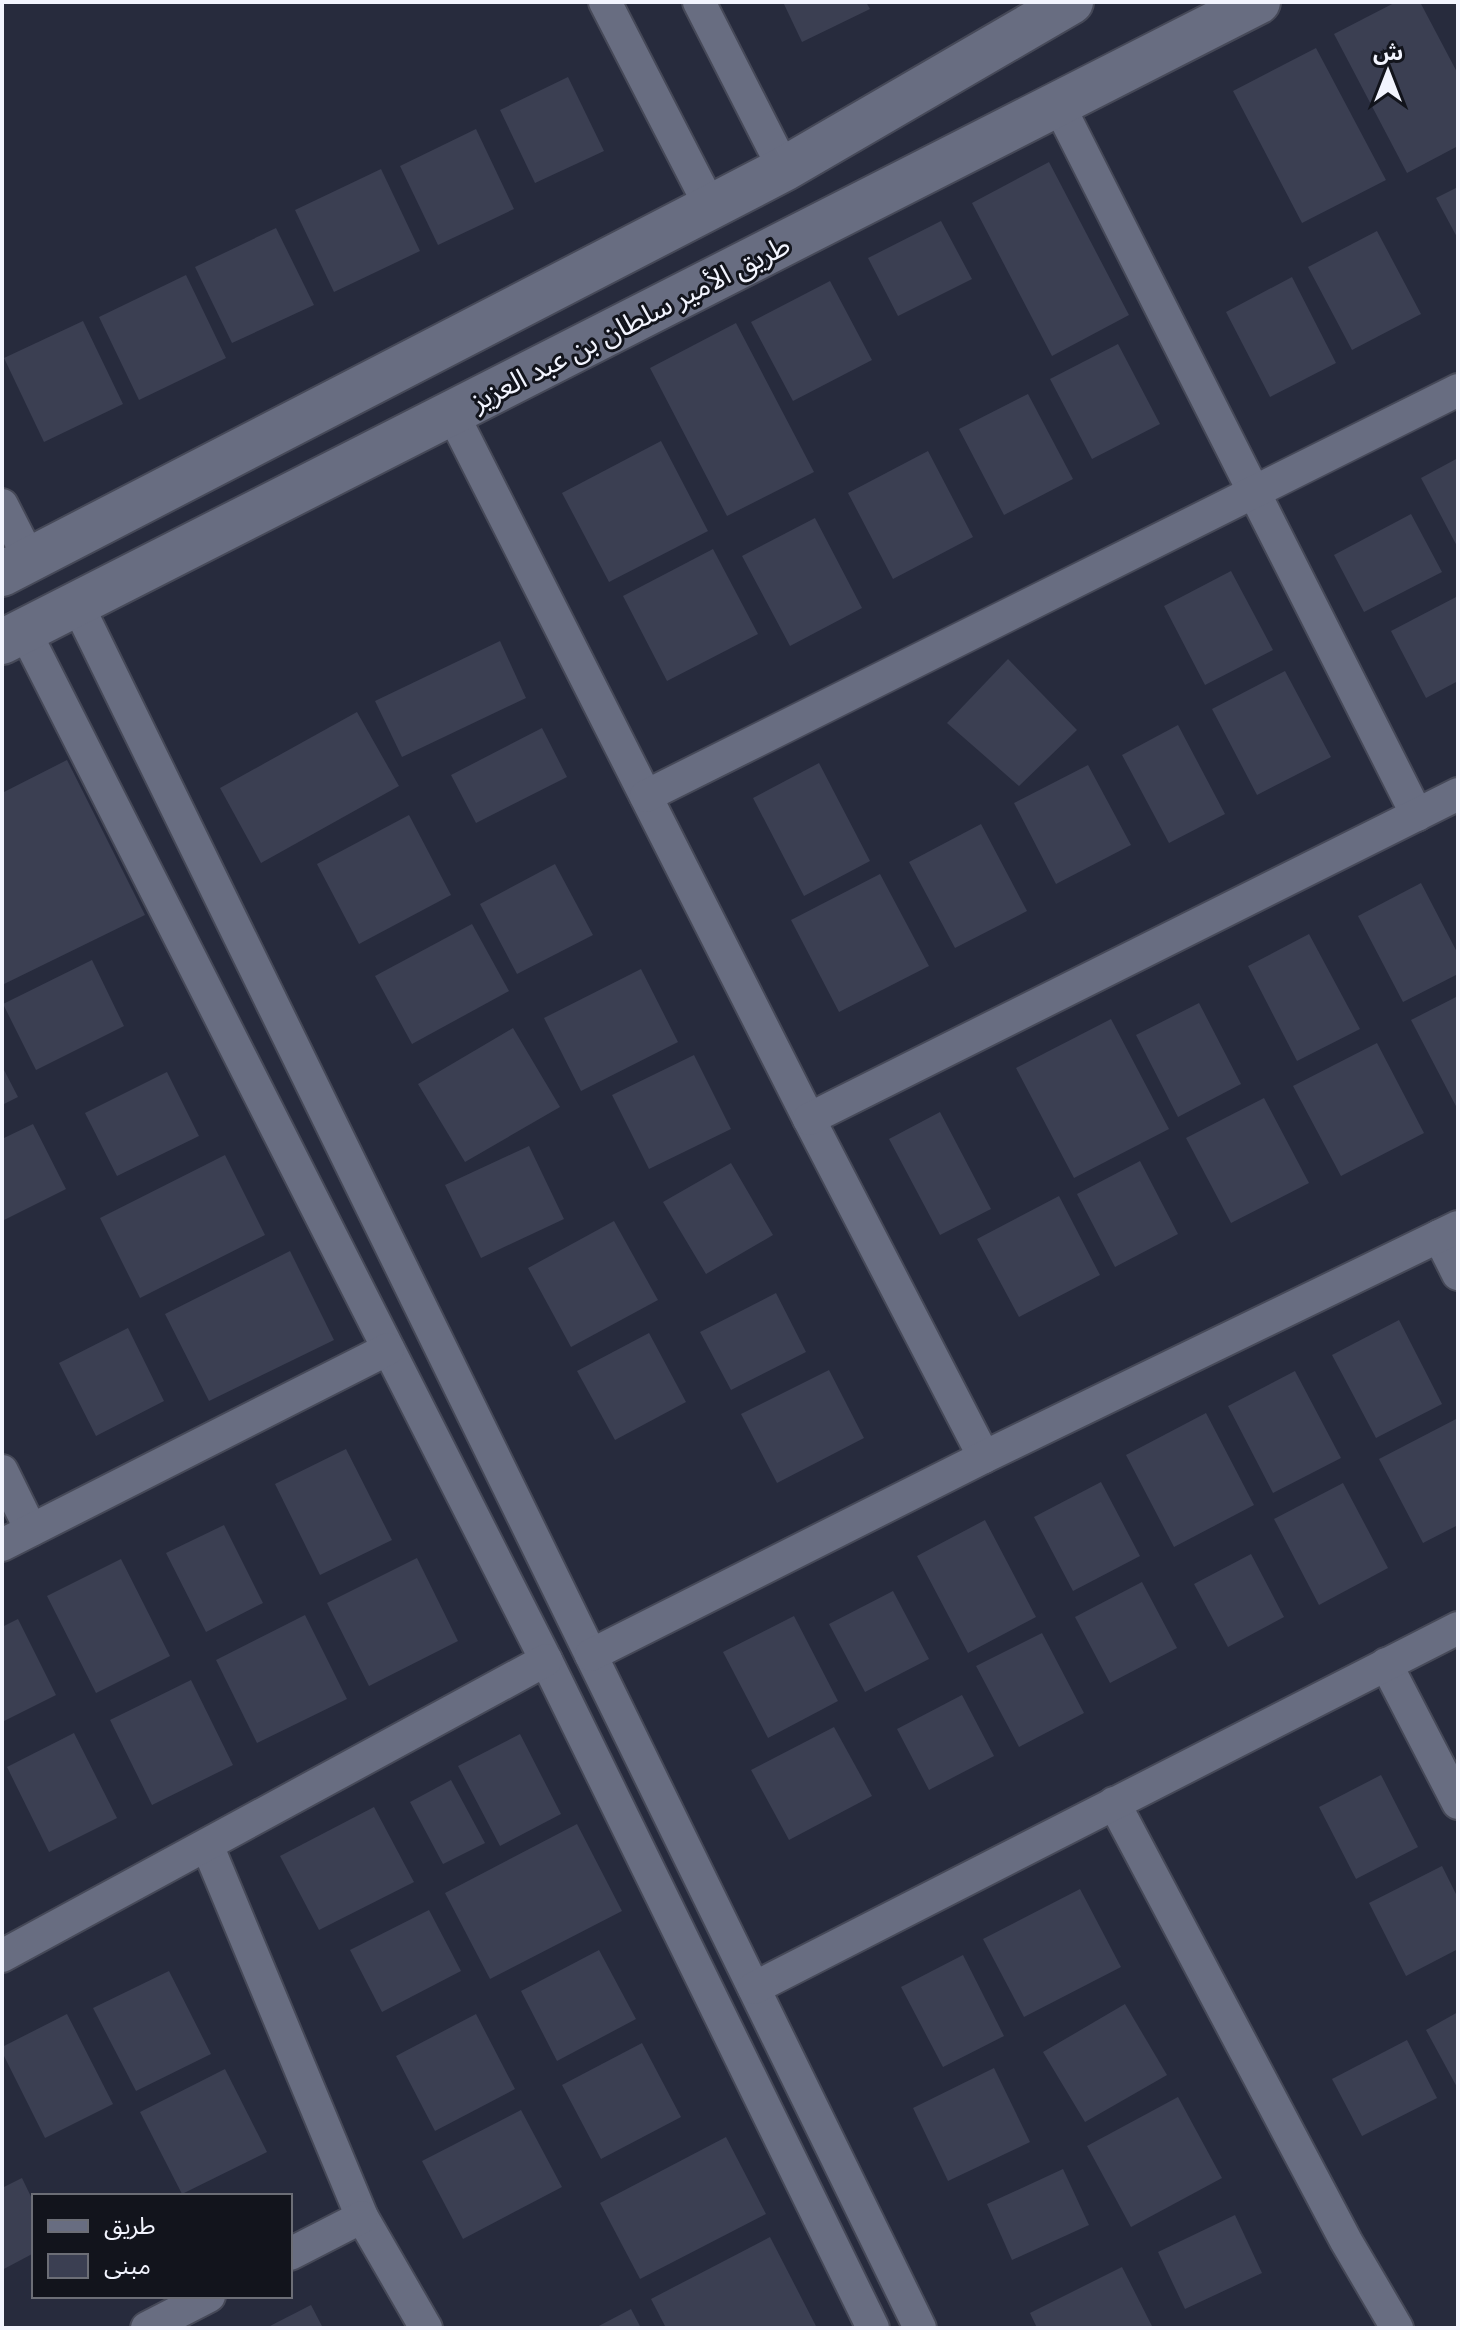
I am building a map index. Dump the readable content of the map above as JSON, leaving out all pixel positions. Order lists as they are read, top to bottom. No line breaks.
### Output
{"streets":{"main road":["طريق الأمير سلطان بن عبد العزيز"]},"legend":["طريق","مبنى"],"north":"top"}
